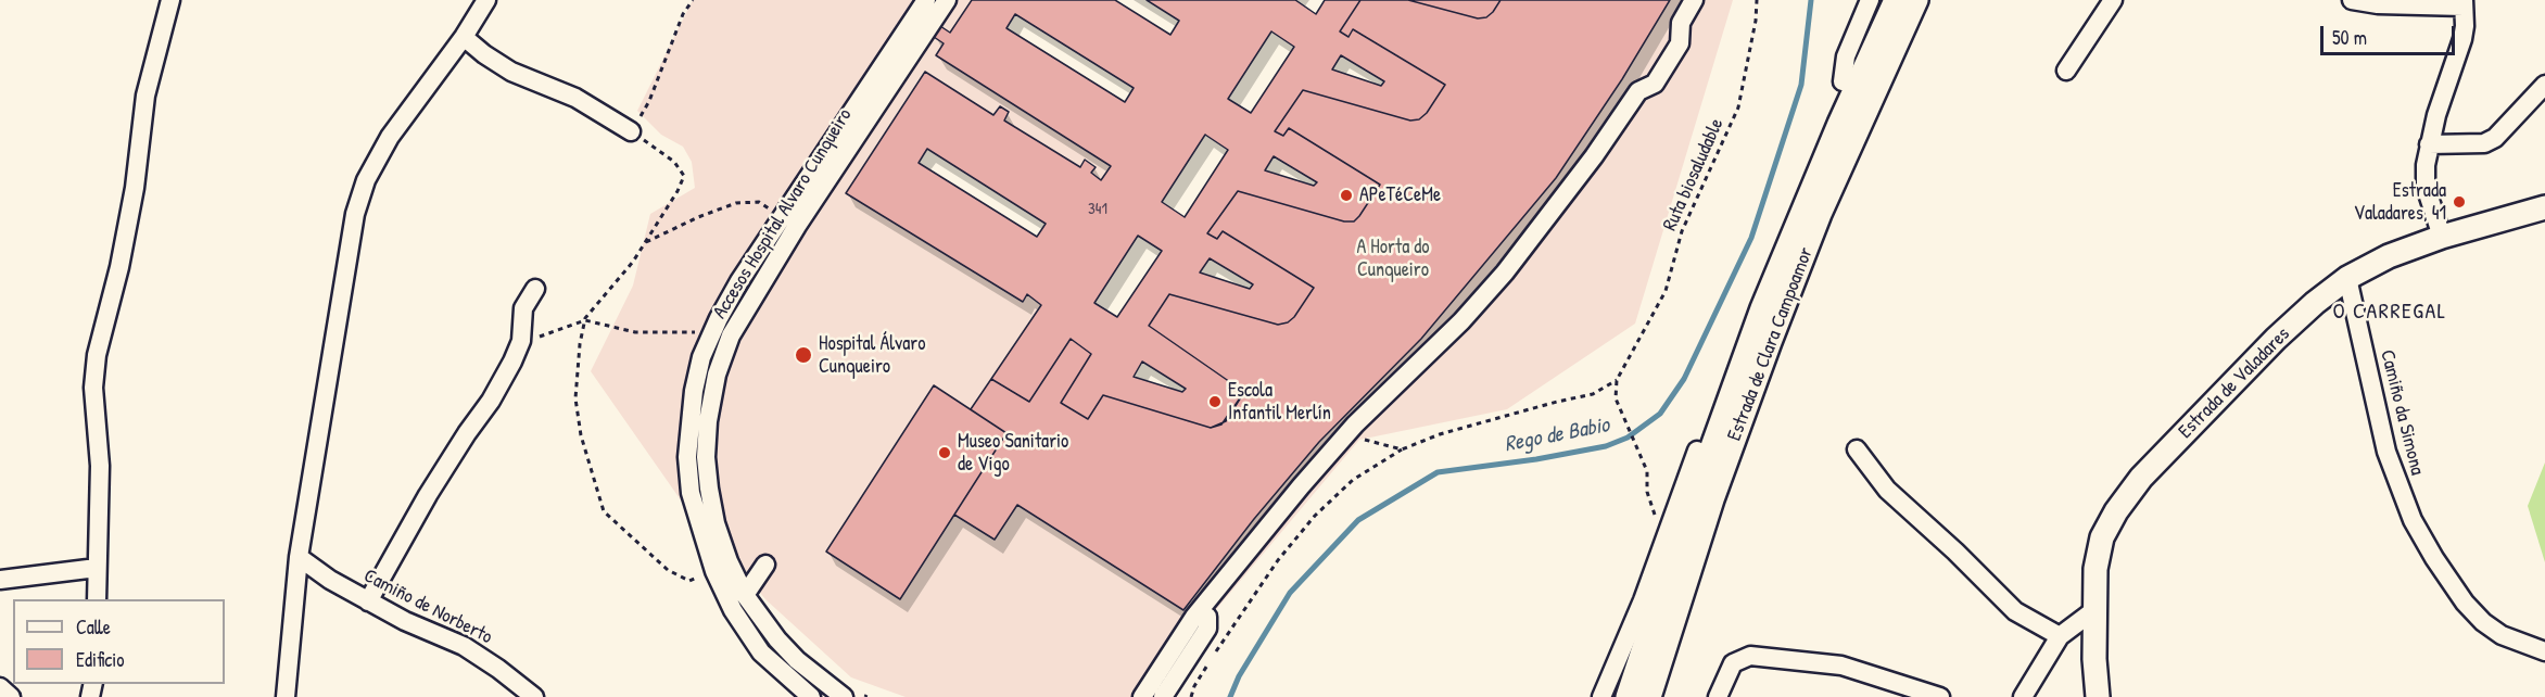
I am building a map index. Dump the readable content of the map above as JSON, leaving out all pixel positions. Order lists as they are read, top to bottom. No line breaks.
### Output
{"streets":{"main road":["Estrada de Clara Campoamor","Estrada de Valadares"],"street":["Accesos Hospital Alvaro Cunqueiro","Camiño da Simona","Camiño de Norberto"],"path":["Ruta biosaludable"]},"crossings":[["Estrada de Valadares","Camiño da Simona"]],"districts":["O CARREGAL"],"water":["Rego de Babio"],"parks":["A Horta do Cunqueiro"],"places":["APeTéCeMe","Estrada Valadares, 41","Hospital Álvaro Cunqueiro","Escola Infantil Merlín","Museo Sanitario de Vigo"],"house_numbers":["341"],"legend":["Calle","Edificio"],"scale_bar":"50 m"}
